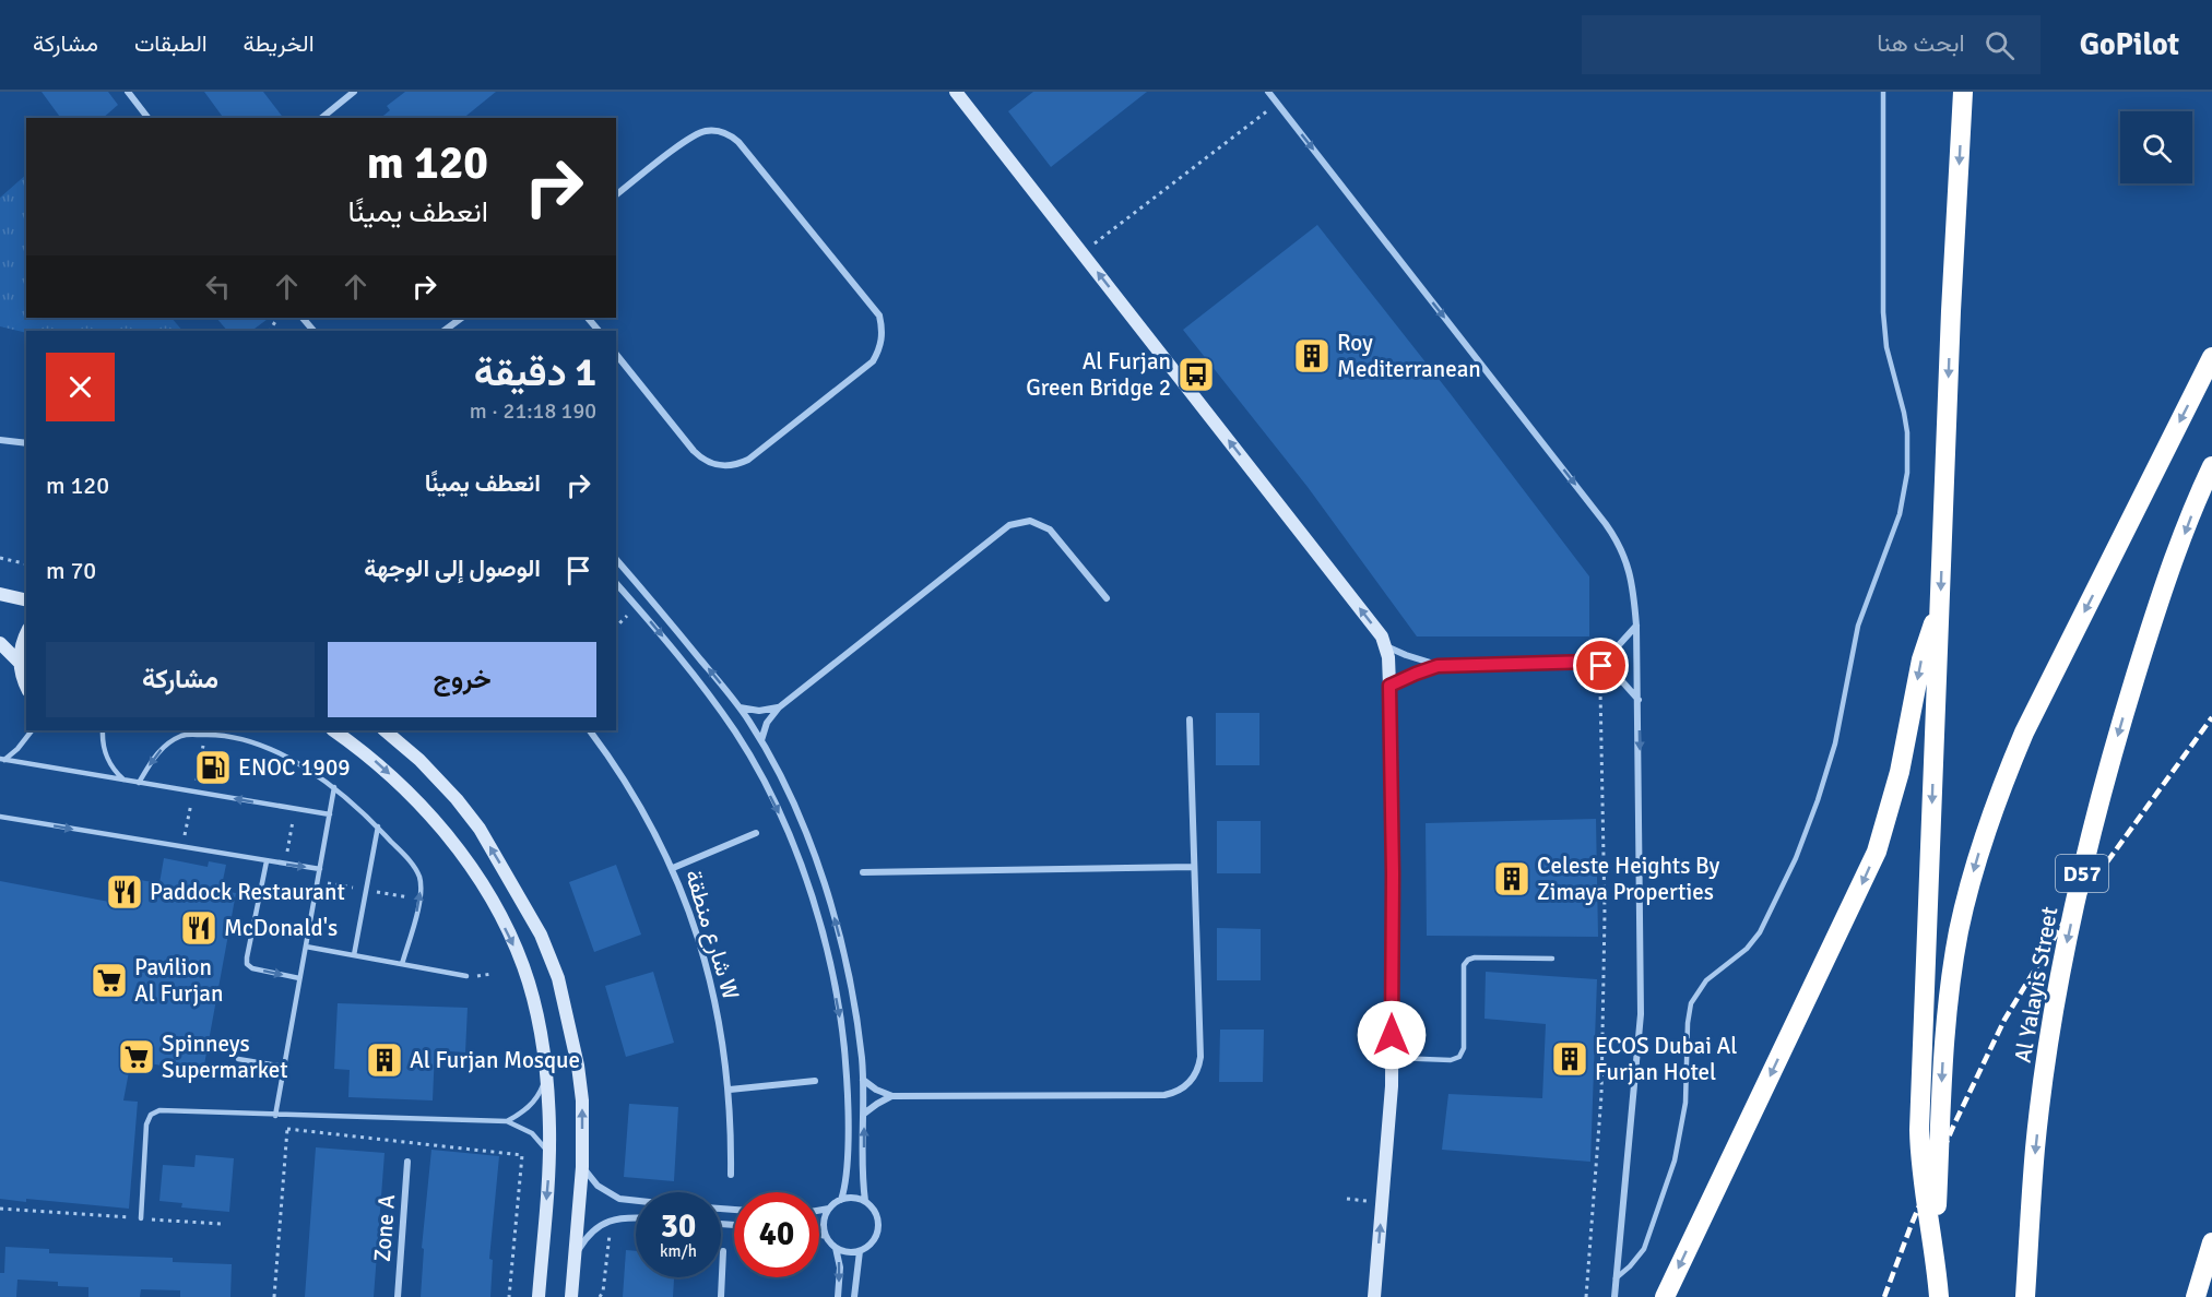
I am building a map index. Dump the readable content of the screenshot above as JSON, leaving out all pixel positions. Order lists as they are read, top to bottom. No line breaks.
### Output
{"streets":{"highway":["D57","Al Yalayis Street"],"street":["شارع منطقة W","Zone A"]},"places":{"building":["Roy Mediterranean","Celeste Heights By Zimaya Properties","ECOS Dubai Al Furjan Hotel","Al Furjan Mosque"],"bus stop":["Al Furjan Green Bridge 2"],"fuel station":["ENOC 1909"],"restaurant":["Paddock Restaurant","McDonald's"],"supermarket":["Pavilion Al Furjan","Spinneys Supermarket"]},"page":{"header":"GoPilot","search":"ابحث هنا","nav":["الخريطة","الطبقات","مشاركة"],"turn":["120 m","انعطف يمينًا"],"heading":["1 دقيقة","190 m · 21:18"],"list":[{"name":"انعطف يمينًا","value":"120 m"},{"name":"الوصول إلى الوجهة","value":"70 m"}],"buttons":["خروج","مشاركة"],"speed":"30 km/h","limit":"40"}}
